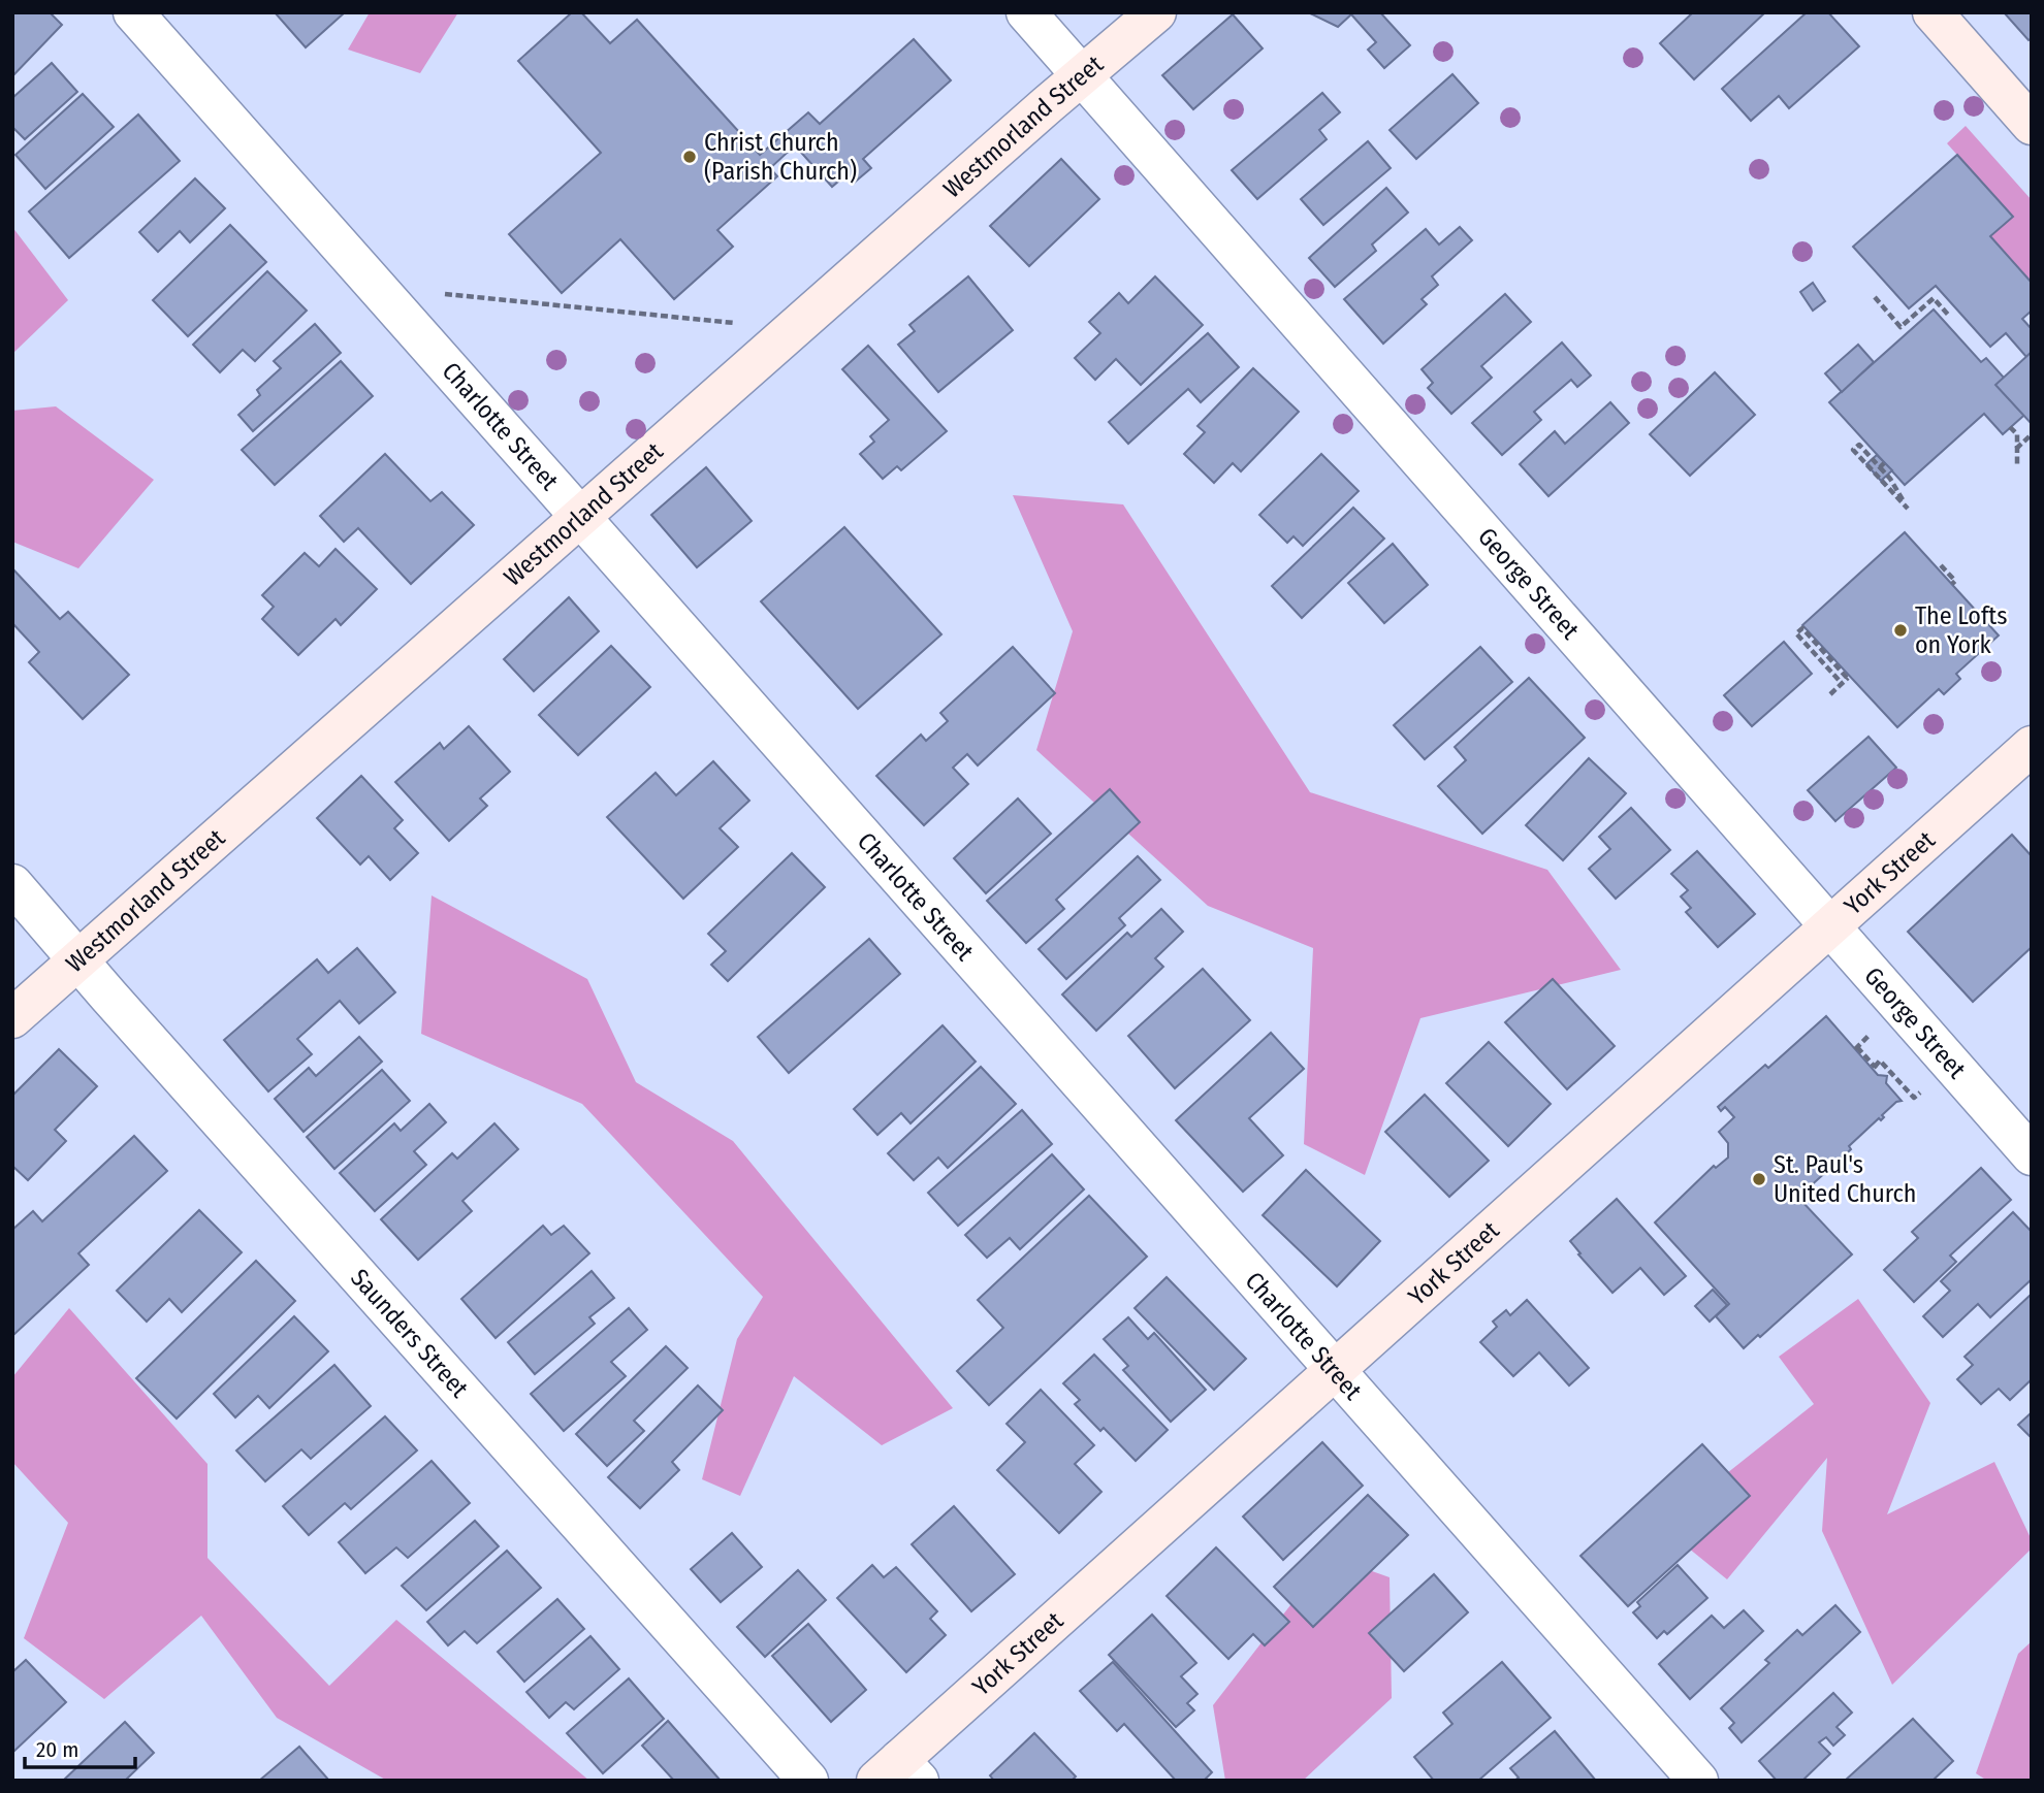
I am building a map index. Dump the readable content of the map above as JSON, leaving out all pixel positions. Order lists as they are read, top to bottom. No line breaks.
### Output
{"streets":{"street":["Westmorland Street","Charlotte Street","George Street","York Street","Saunders Street"]},"crossings":[["Westmorland Street","Charlotte Street"],["Westmorland Street","George Street"],["Westmorland Street","Saunders Street"],["Charlotte Street","York Street"],["George Street","York Street"]],"places":["Christ Church (Parish Church)","The Lofts on York","St. Paul's United Church"],"scale_bar":"20 m"}
